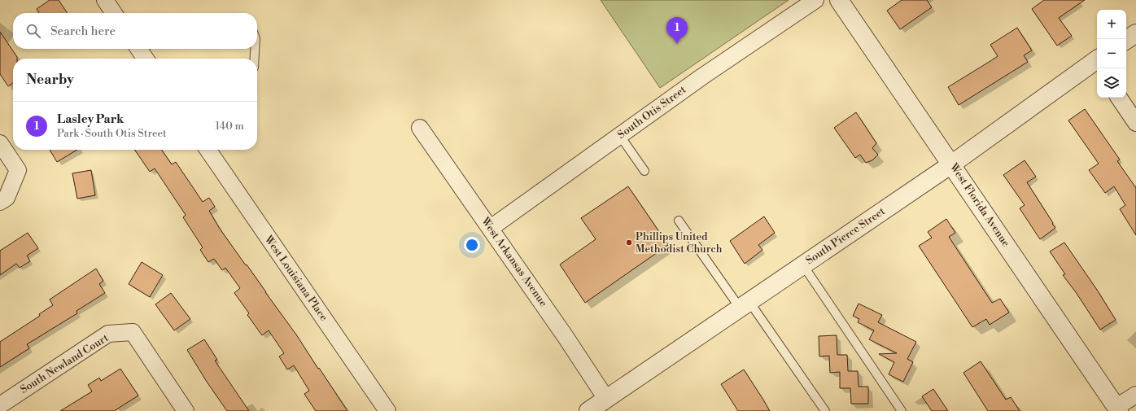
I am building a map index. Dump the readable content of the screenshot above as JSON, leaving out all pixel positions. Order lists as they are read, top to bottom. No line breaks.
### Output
{"streets":{"street":["South Otis Street","West Florida Avenue","South Pierce Street","West Arkansas Avenue","West Louisiana Place","South Newland Court"]},"crossings":[["South Otis Street","West Arkansas Avenue"],["West Florida Avenue","South Pierce Street"],["South Pierce Street","West Arkansas Avenue"]],"places":["Phillips United Methodist Church"],"page":{"map_buttons":["+","−"],"search":"Search here","pins":"1","heading":"Nearby","list":[{"mark":"1","name":"Lasley Park","note":"Park · South Otis Street","value":"140 m"}]}}
